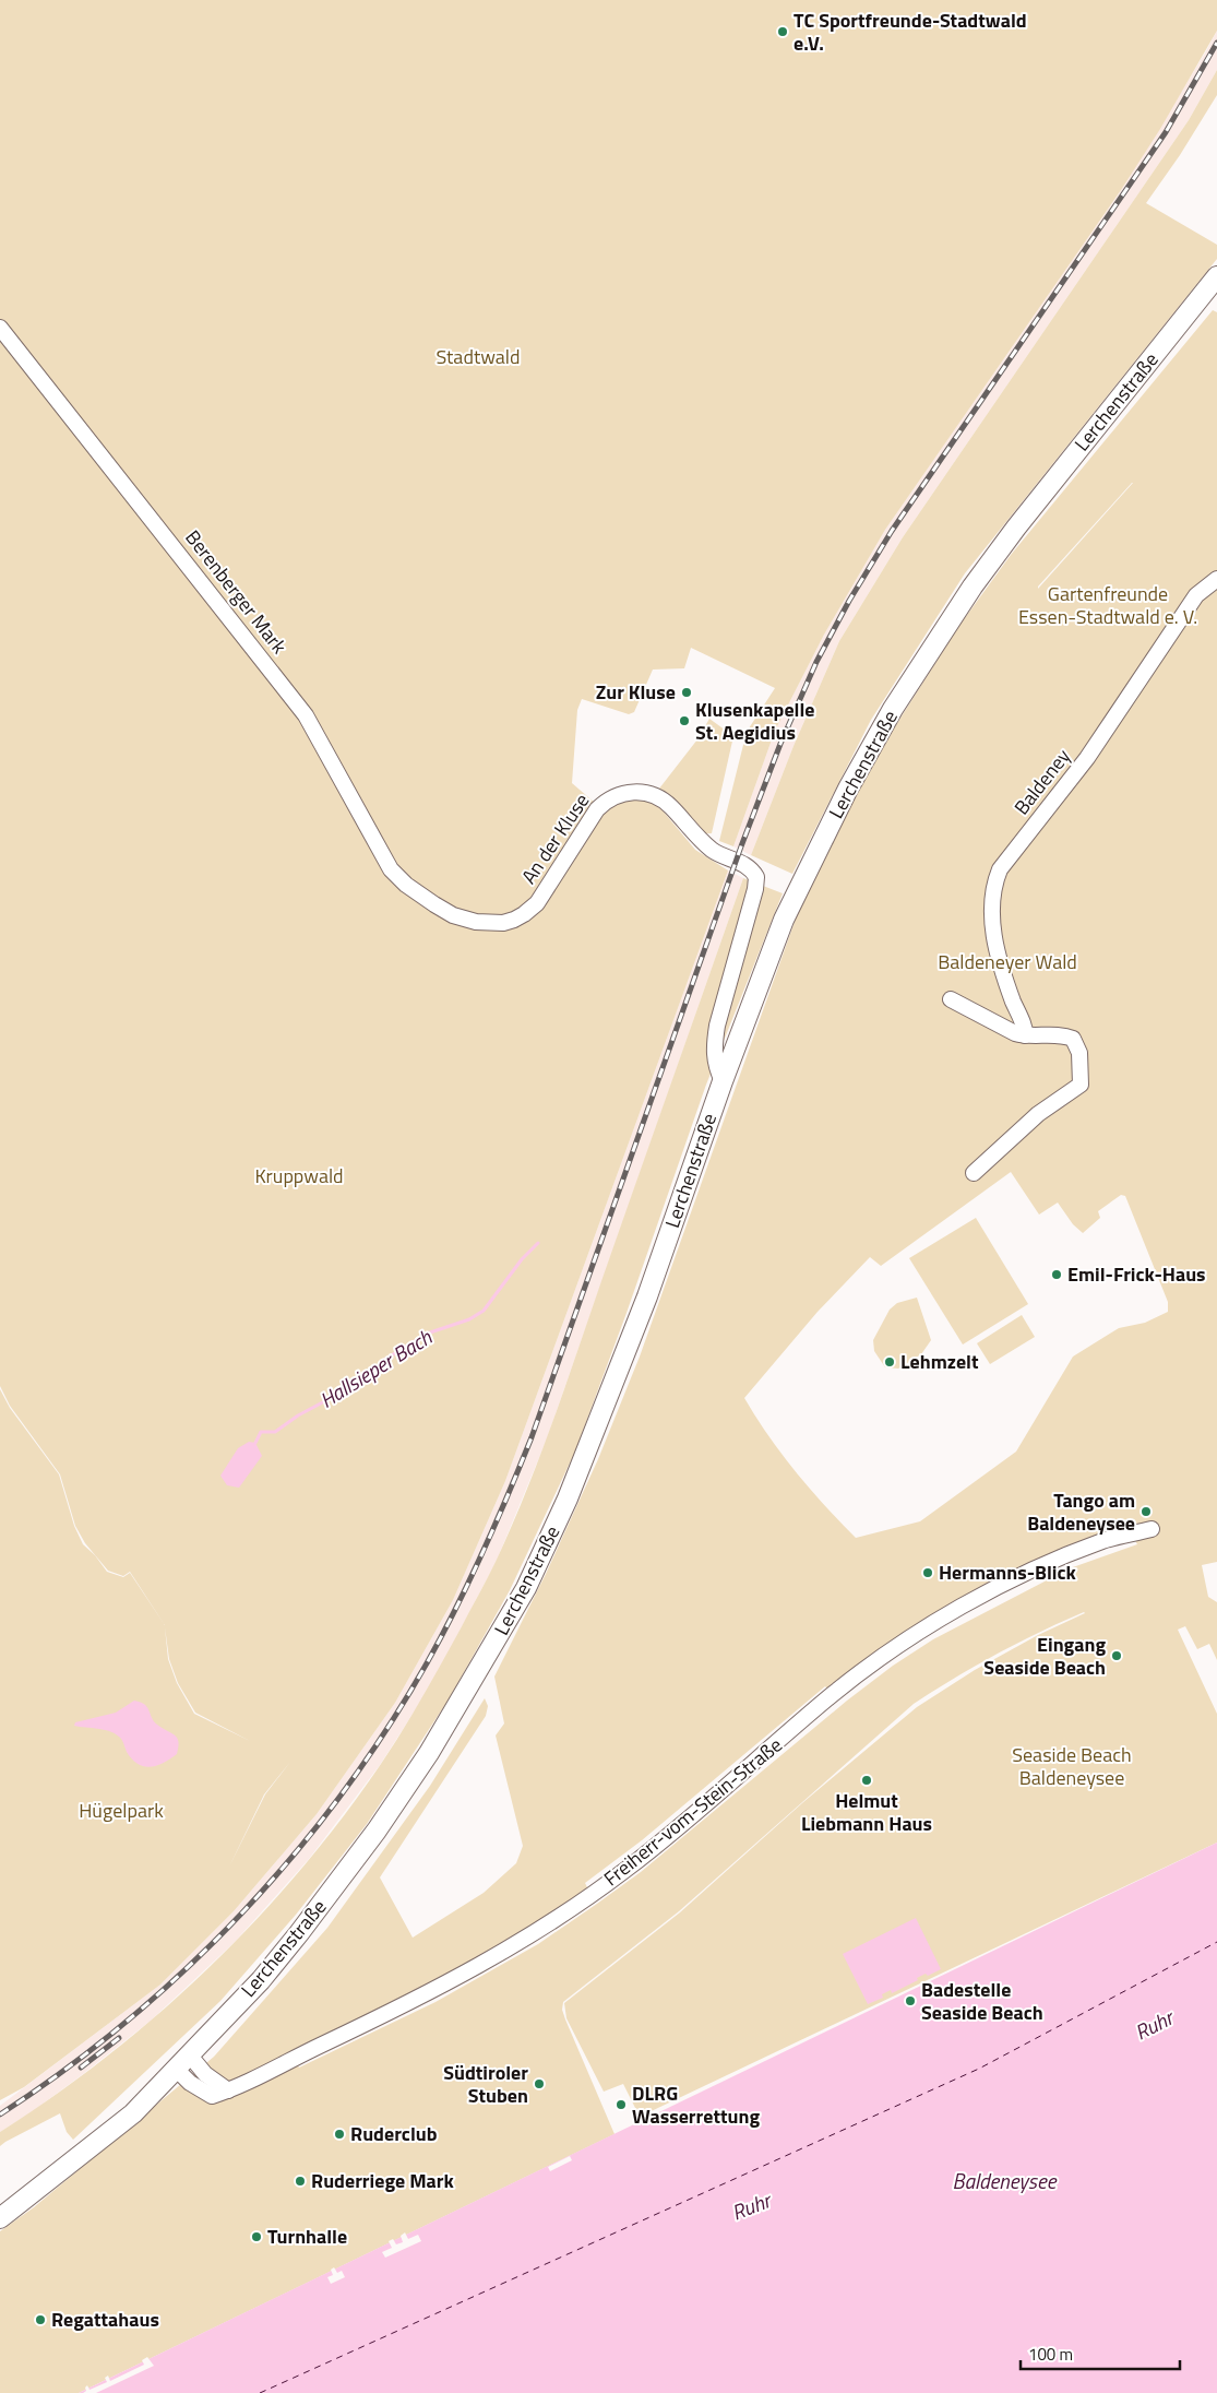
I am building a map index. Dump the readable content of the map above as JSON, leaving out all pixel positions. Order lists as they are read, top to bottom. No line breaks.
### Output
{"streets":{"main road":["Lerchenstraße"],"street":["Berenberger Mark","Baldeney","An der Kluse","Freiherr-vom-Stein-Straße"]},"crossings":[["Lerchenstraße","An der Kluse"],["Lerchenstraße","Freiherr-vom-Stein-Straße"],["Berenberger Mark","An der Kluse"]],"water":["Hallsieper Bach","Ruhr","Baldeneysee"],"parks":["Stadtwald","Gartenfreunde Essen-Stadtwald e. V.","Baldeneyer Wald","Kruppwald","Seaside Beach Baldeneysee","Hügelpark"],"places":["TC Sportfreunde-Stadtwald e.V.","Zur Kluse","Klusenkapelle St. Aegidius","Emil-Frick-Haus","Lehmzelt","Tango am Baldeneysee","Hermanns-Blick","Eingang Seaside Beach","Helmut Liebmann Haus","Badestelle Seaside Beach","Südtiroler Stuben","DLRG Wasserrettung","Ruderclub","Ruderriege Mark","Turnhalle","Regattahaus"],"scale_bar":"100 m"}
